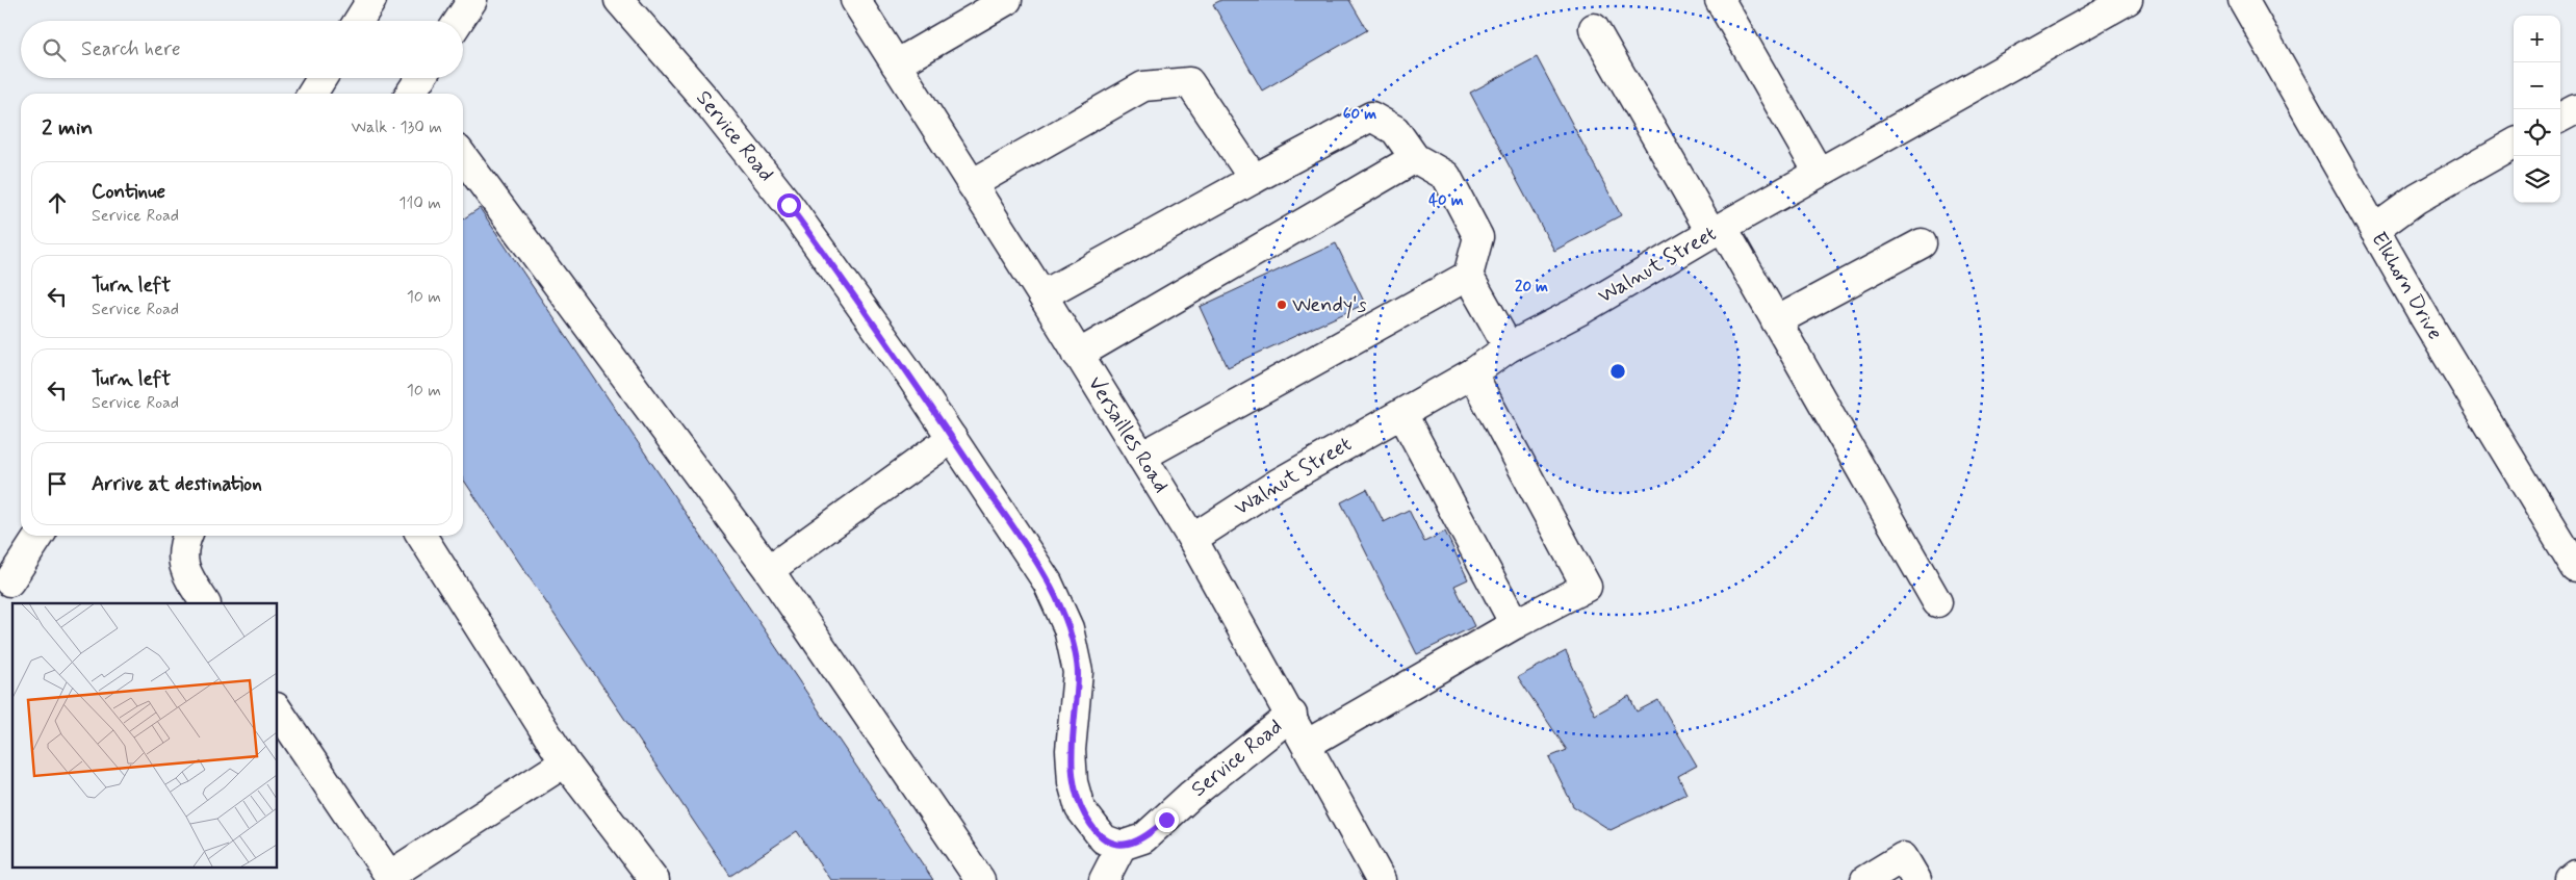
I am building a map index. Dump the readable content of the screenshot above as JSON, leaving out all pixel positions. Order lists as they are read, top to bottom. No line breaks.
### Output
{"streets":{"main road":["Service Road","Walnut Street","Elkhorn Drive","Versailles Road"]},"crossings":[["Service Road","Versailles Road"],["Walnut Street","Versailles Road"]],"places":["Wendy's"],"page":{"map_buttons":["+","−"],"search":"Search here","heading":["2 min","Walk · 130 m"],"list":[["Continue","Service Road","110 m"],["Turn left","Service Road","10 m"],["Turn left","Service Road","10 m"],"Arrive at destination"]},"rings":["60 m","40 m","20 m"]}
